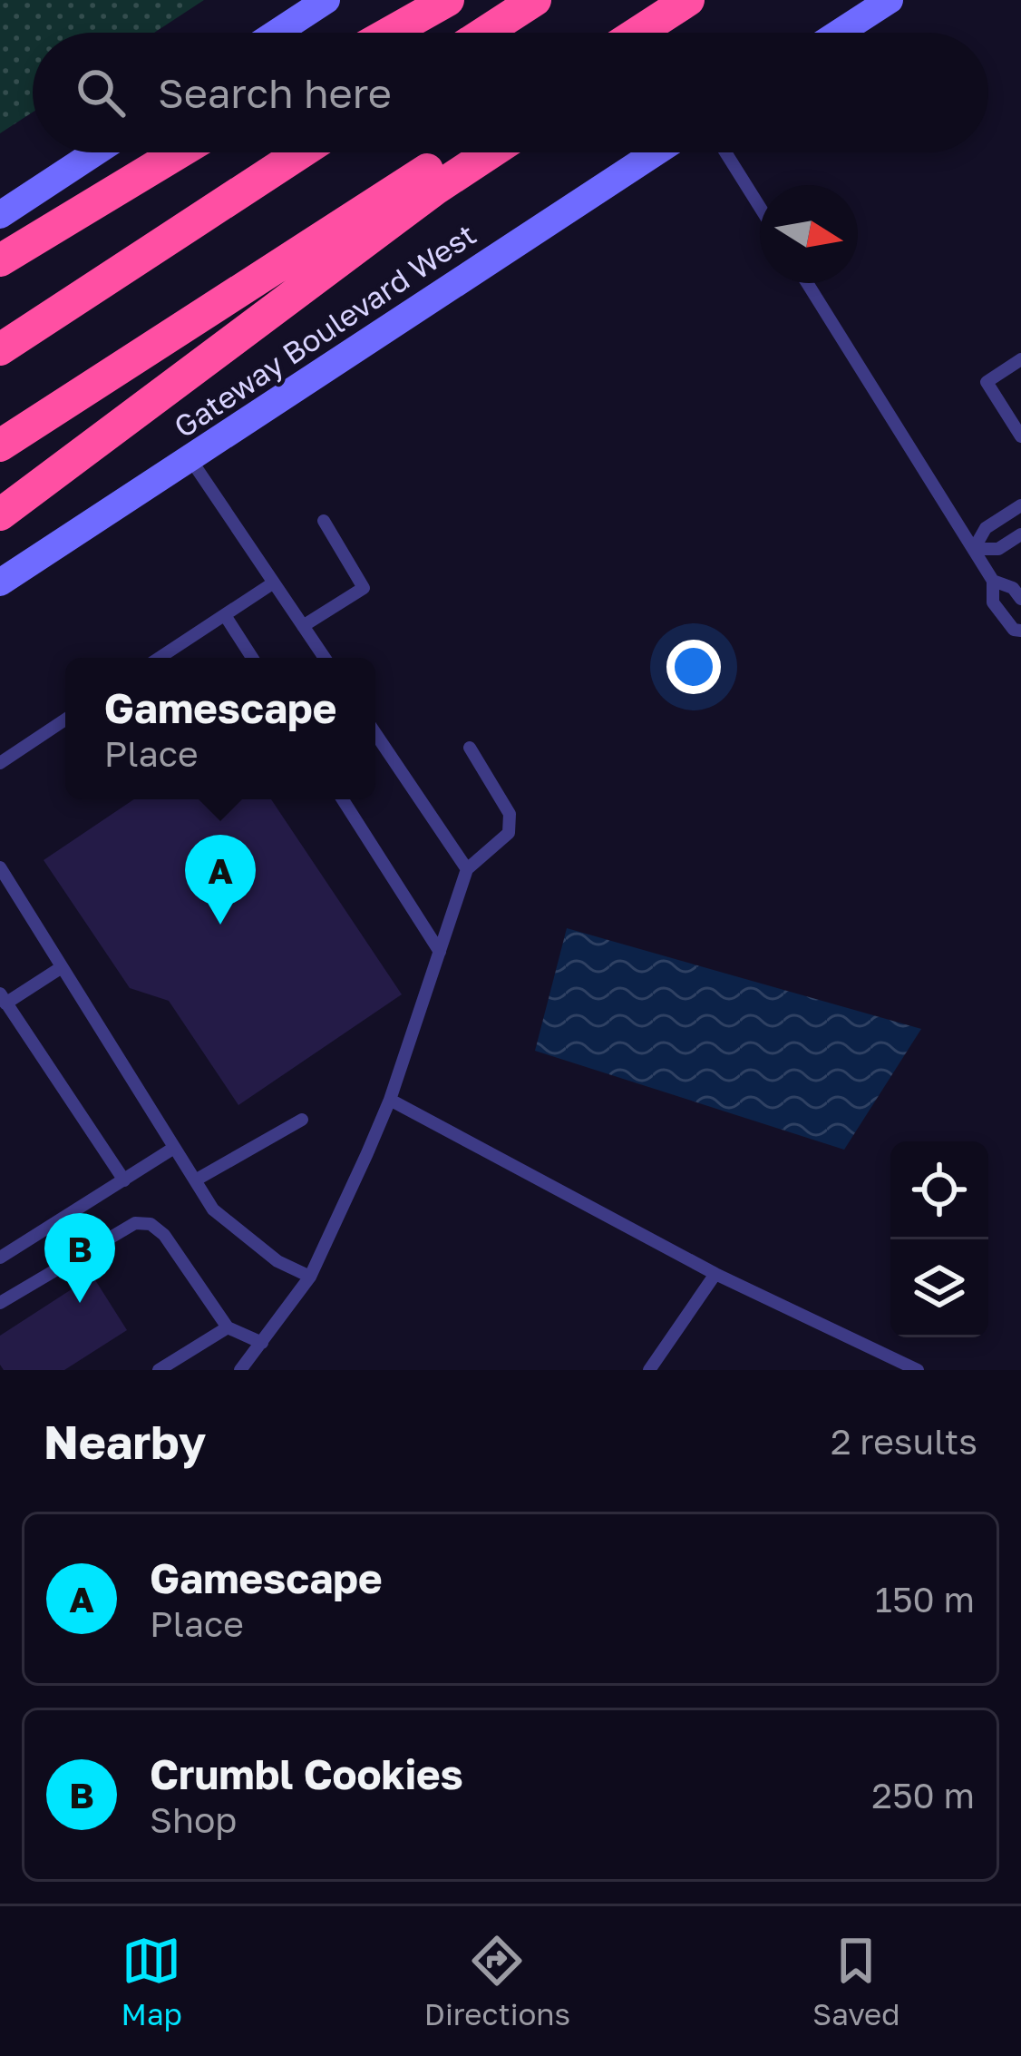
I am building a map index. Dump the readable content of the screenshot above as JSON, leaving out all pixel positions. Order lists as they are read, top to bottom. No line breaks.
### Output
{"streets":{"main road":["Gateway Boulevard West"]},"north":"right","page":{"search":"Search here","popup":["Gamescape","Place"],"pins":["A","B"],"heading":["Nearby","2 results"],"list":[{"mark":"A","name":"Gamescape","note":"Place","value":"150 m"},{"mark":"B","name":"Crumbl Cookies","note":"Shop","value":"250 m"}],"nav":["Map","Directions","Saved"]}}
